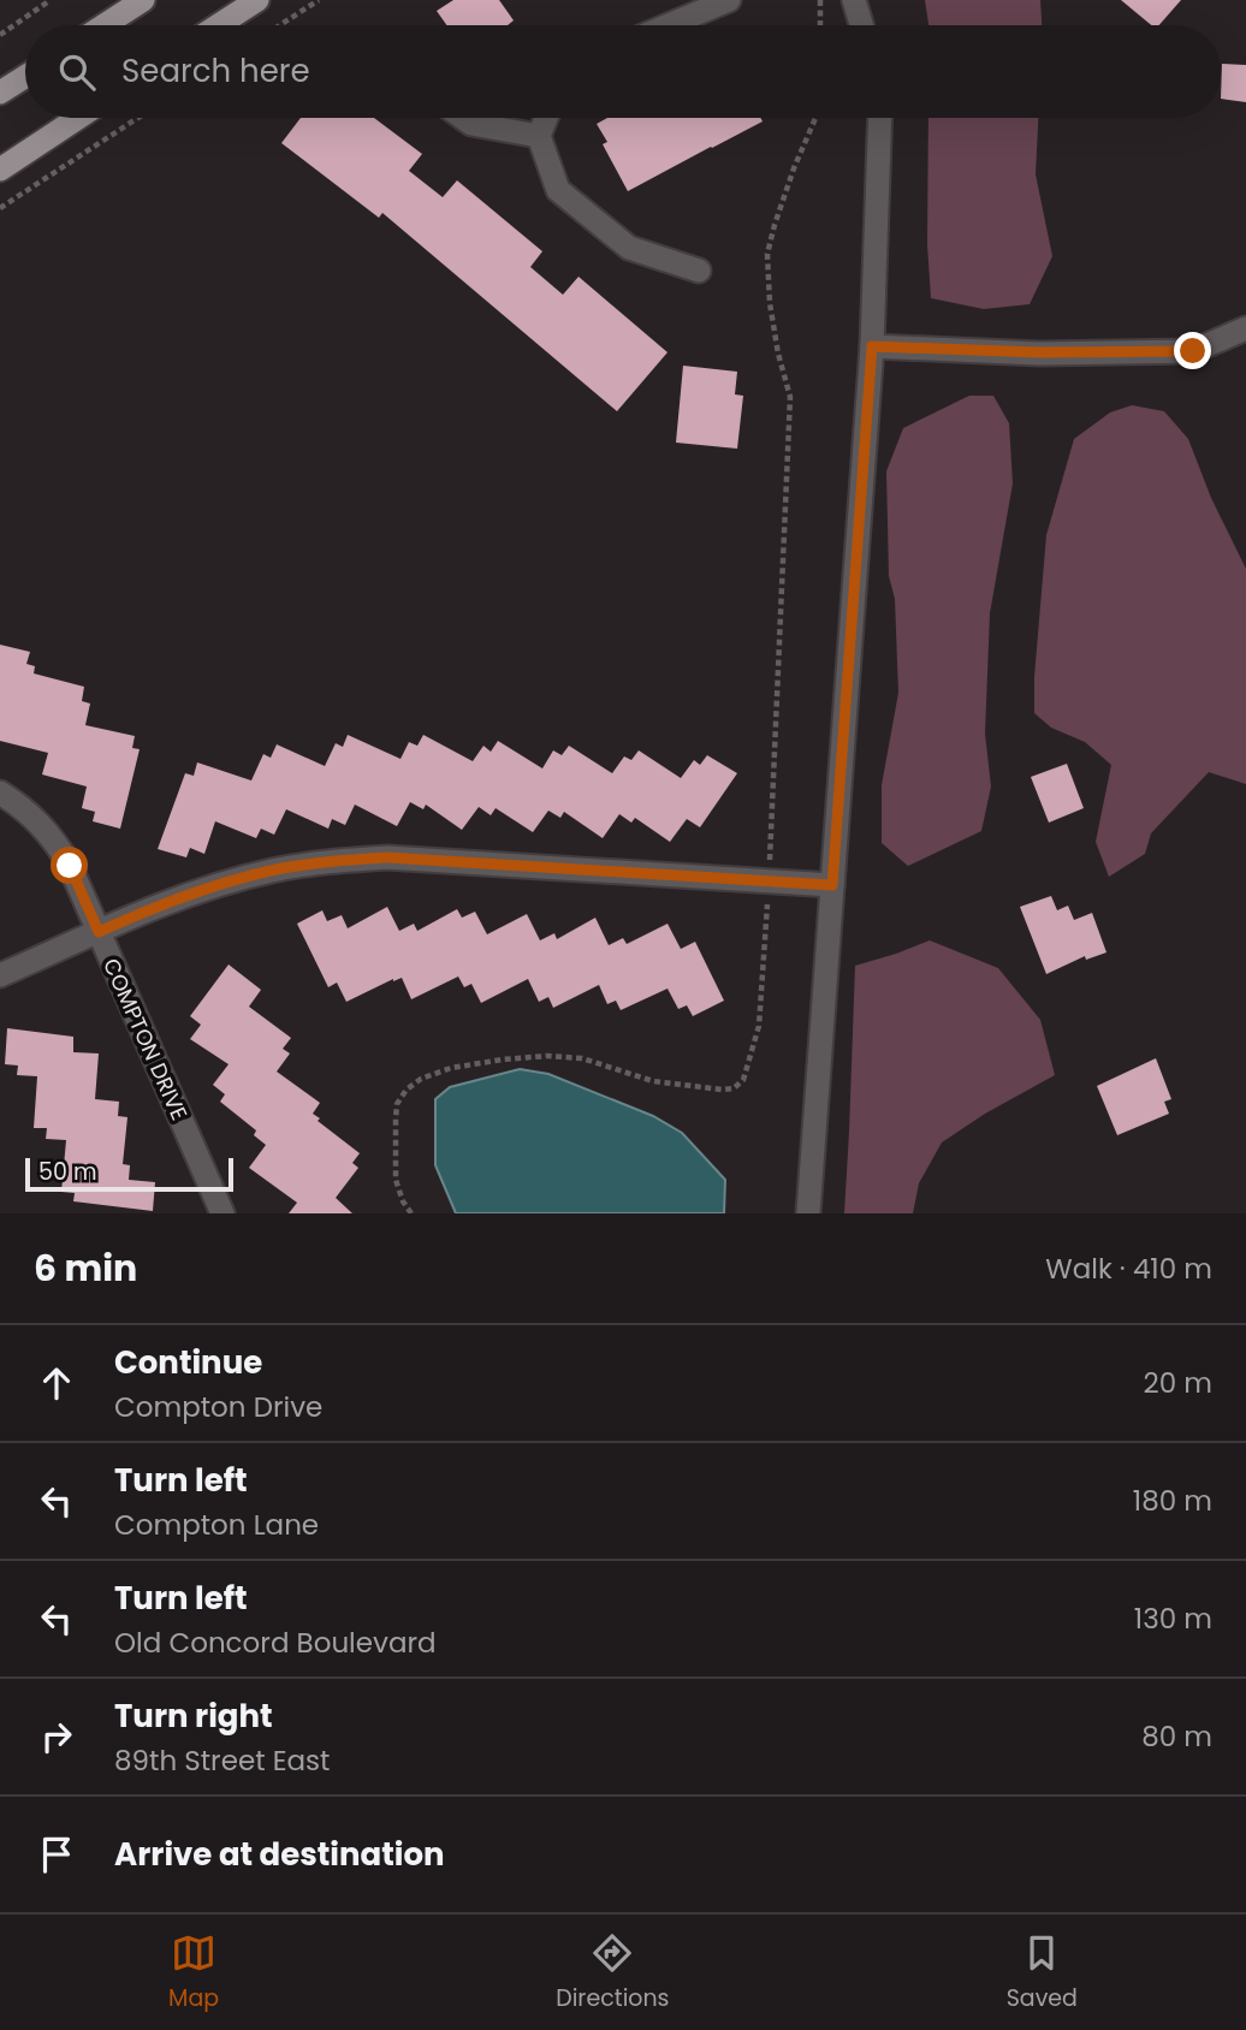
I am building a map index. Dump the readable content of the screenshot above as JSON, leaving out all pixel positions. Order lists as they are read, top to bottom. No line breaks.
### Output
{"streets":{"street":["COMPTON DRIVE"]},"scale_bar":"50 m","page":{"search":"Search here","scale":"50 m","heading":["6 min","Walk · 410 m"],"list":[["Continue","Compton Drive","20 m"],["Turn left","Compton Lane","180 m"],["Turn left","Old Concord Boulevard","130 m"],["Turn right","89th Street East","80 m"],"Arrive at destination"],"nav":["Map","Directions","Saved"]}}
